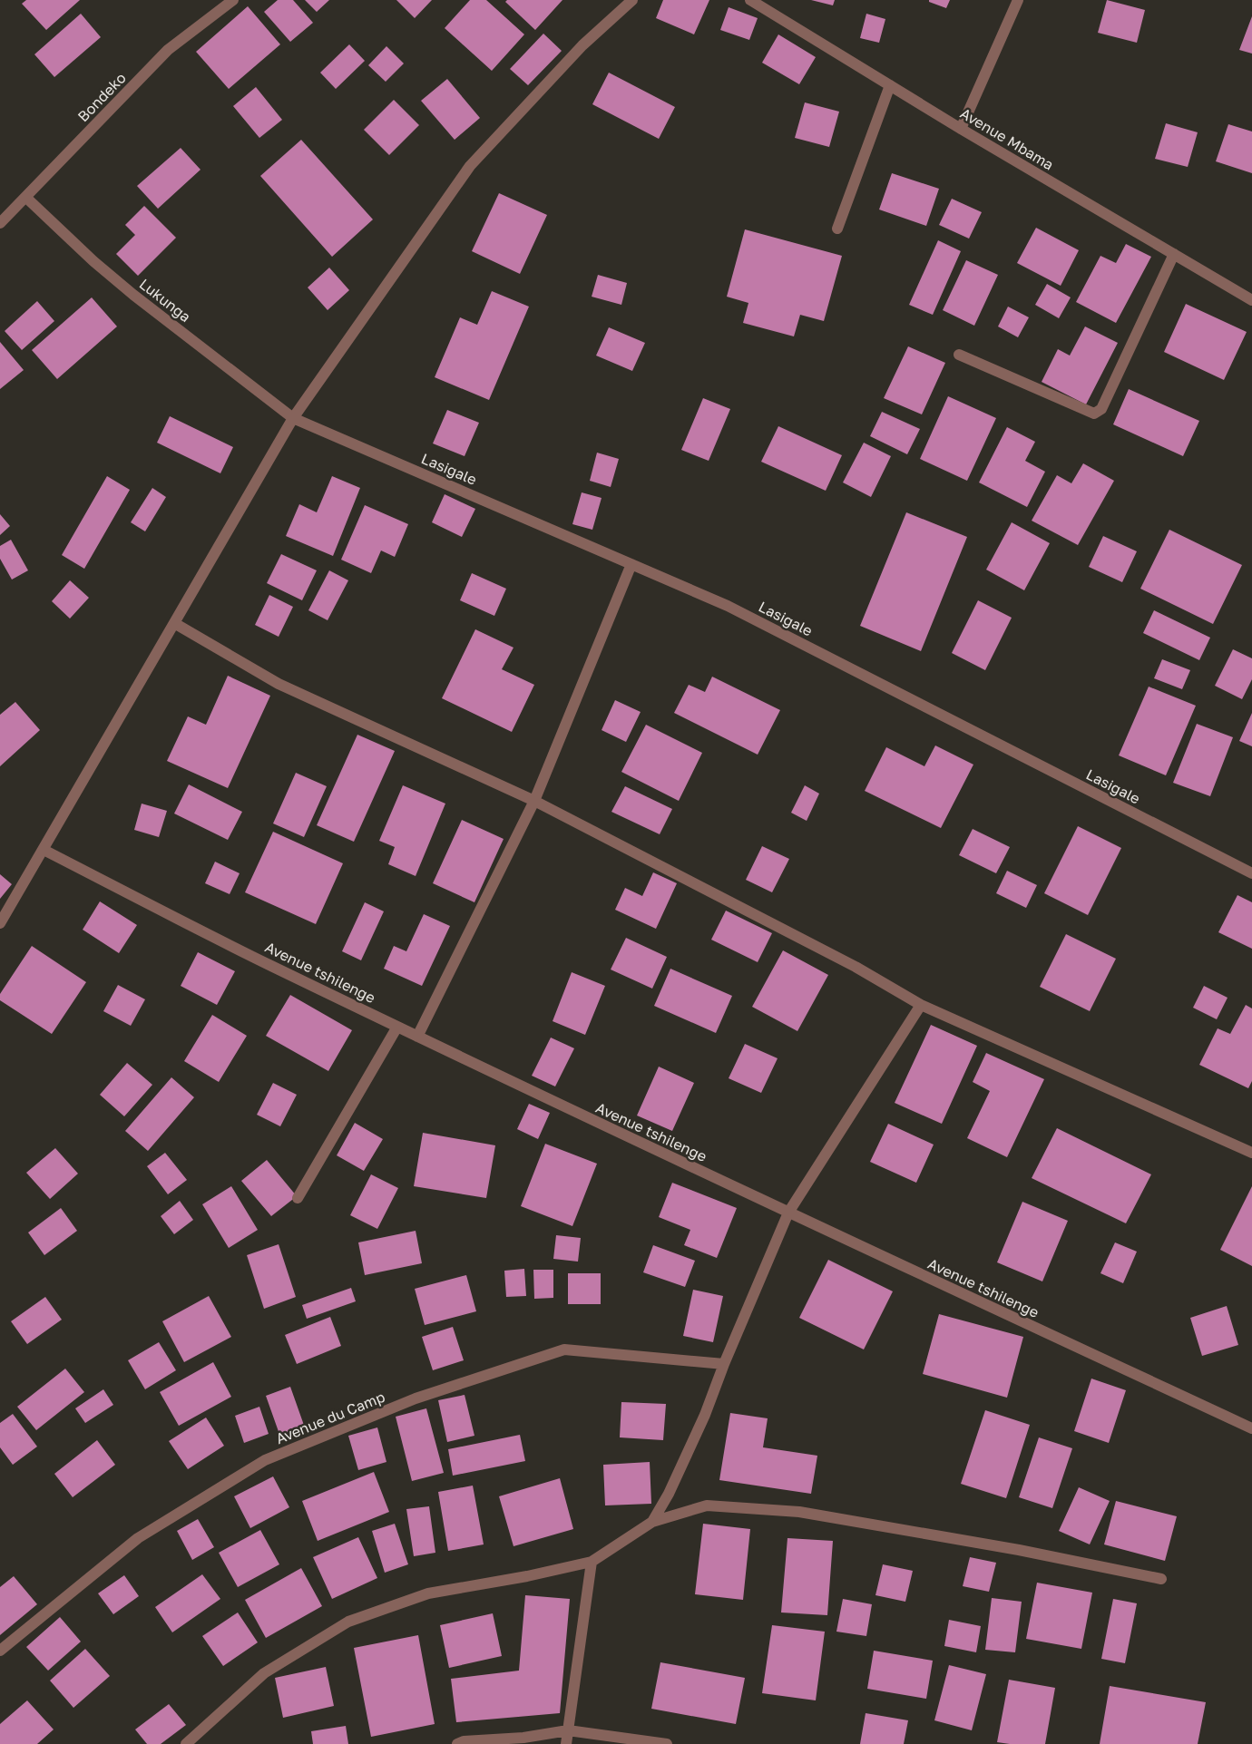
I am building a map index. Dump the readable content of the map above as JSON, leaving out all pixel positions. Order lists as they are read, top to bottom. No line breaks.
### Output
{"streets":{"street":["Bondeko","Avenue Mbama","Lukunga","Lasigale","Avenue tshilenge","Avenue du Camp"]},"crossings":[["Bondeko","Lukunga"],["Lukunga","Lasigale"]]}
